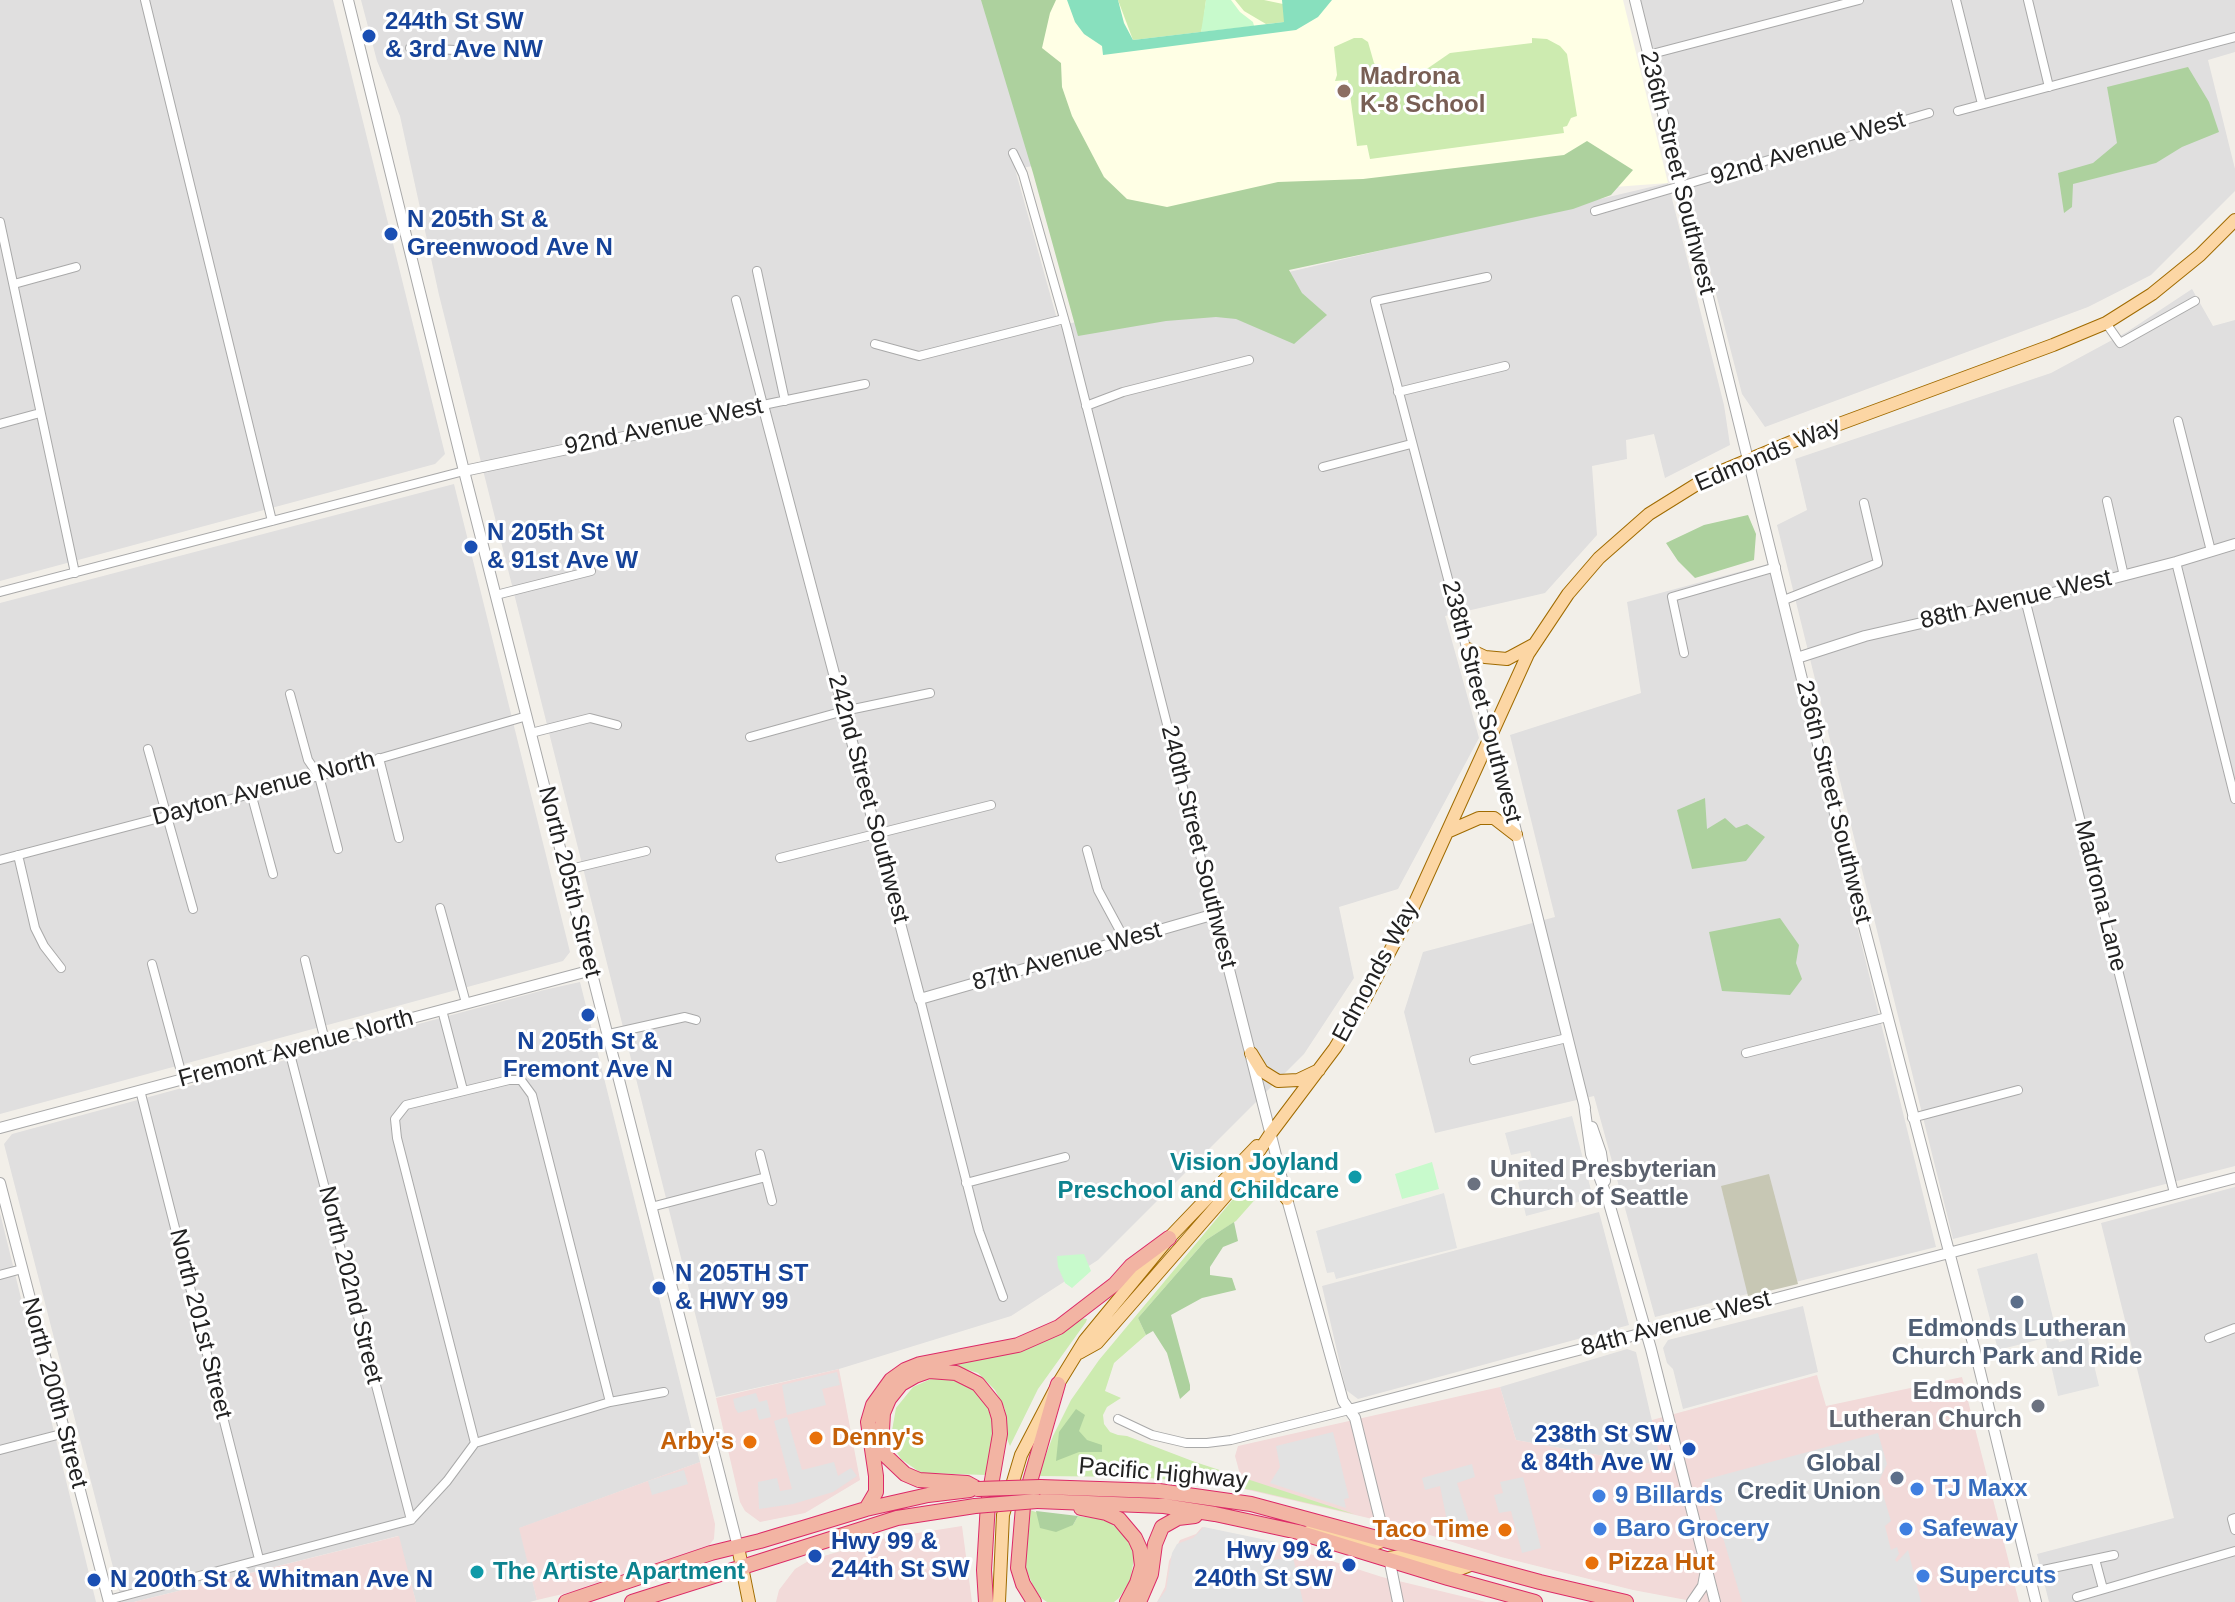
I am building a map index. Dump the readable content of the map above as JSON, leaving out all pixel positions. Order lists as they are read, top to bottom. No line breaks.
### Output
{"streets":{"highway":["Pacific Highway"],"main road":["Edmonds Way","North 205th Street"],"street":["92nd Avenue West","236th Street Southwest","88th Avenue West","238th Street Southwest","Dayton Avenue North","242nd Street Southwest","240th Street Southwest","Madrona Lane","87th Avenue West","Fremont Avenue North","North 202nd Street","North 201st Street","84th Avenue West","North 200th Street"]},"crossings":[["92nd Avenue West","236th Street Southwest"],["92nd Avenue West","242nd Street Southwest"],["92nd Avenue West","North 205th Street"],["236th Street Southwest","Edmonds Way"],["236th Street Southwest","88th Avenue West"],["236th Street Southwest","84th Avenue West"],["Edmonds Way","238th Street Southwest"],["Edmonds Way","240th Street Southwest"],["88th Avenue West","Madrona Lane"],["238th Street Southwest","84th Avenue West"],["Dayton Avenue North","North 205th Street"],["242nd Street Southwest","87th Avenue West"],["240th Street Southwest","87th Avenue West"],["240th Street Southwest","84th Avenue West"],["240th Street Southwest","Pacific Highway"],["North 205th Street","Fremont Avenue North"],["North 205th Street","Pacific Highway"],["Madrona Lane","84th Avenue West"],["Fremont Avenue North","North 202nd Street"],["Fremont Avenue North","North 201st Street"]],"places":["244th St SW & 3rd Ave NW","Madrona K-8 School","N 205th St & Greenwood Ave N","N 205th St & 91st Ave W","N 205th St & Fremont Ave N","Vision Joyland Preschool and Childcare","United Presbyterian Church of Seattle","N 205TH ST & HWY 99","Edmonds Lutheran Church Park and Ride","Edmonds Lutheran Church","Denny's","Arby's","238th St SW & 84th Ave W","Global Credit Union","TJ Maxx","9 Billards","Baro Grocery","Safeway","Taco Time","Hwy 99 & 244th St SW","Pizza Hut","Hwy 99 & 240th St SW","The Artiste Apartment","Supercuts","N 200th St & Whitman Ave N"]}
